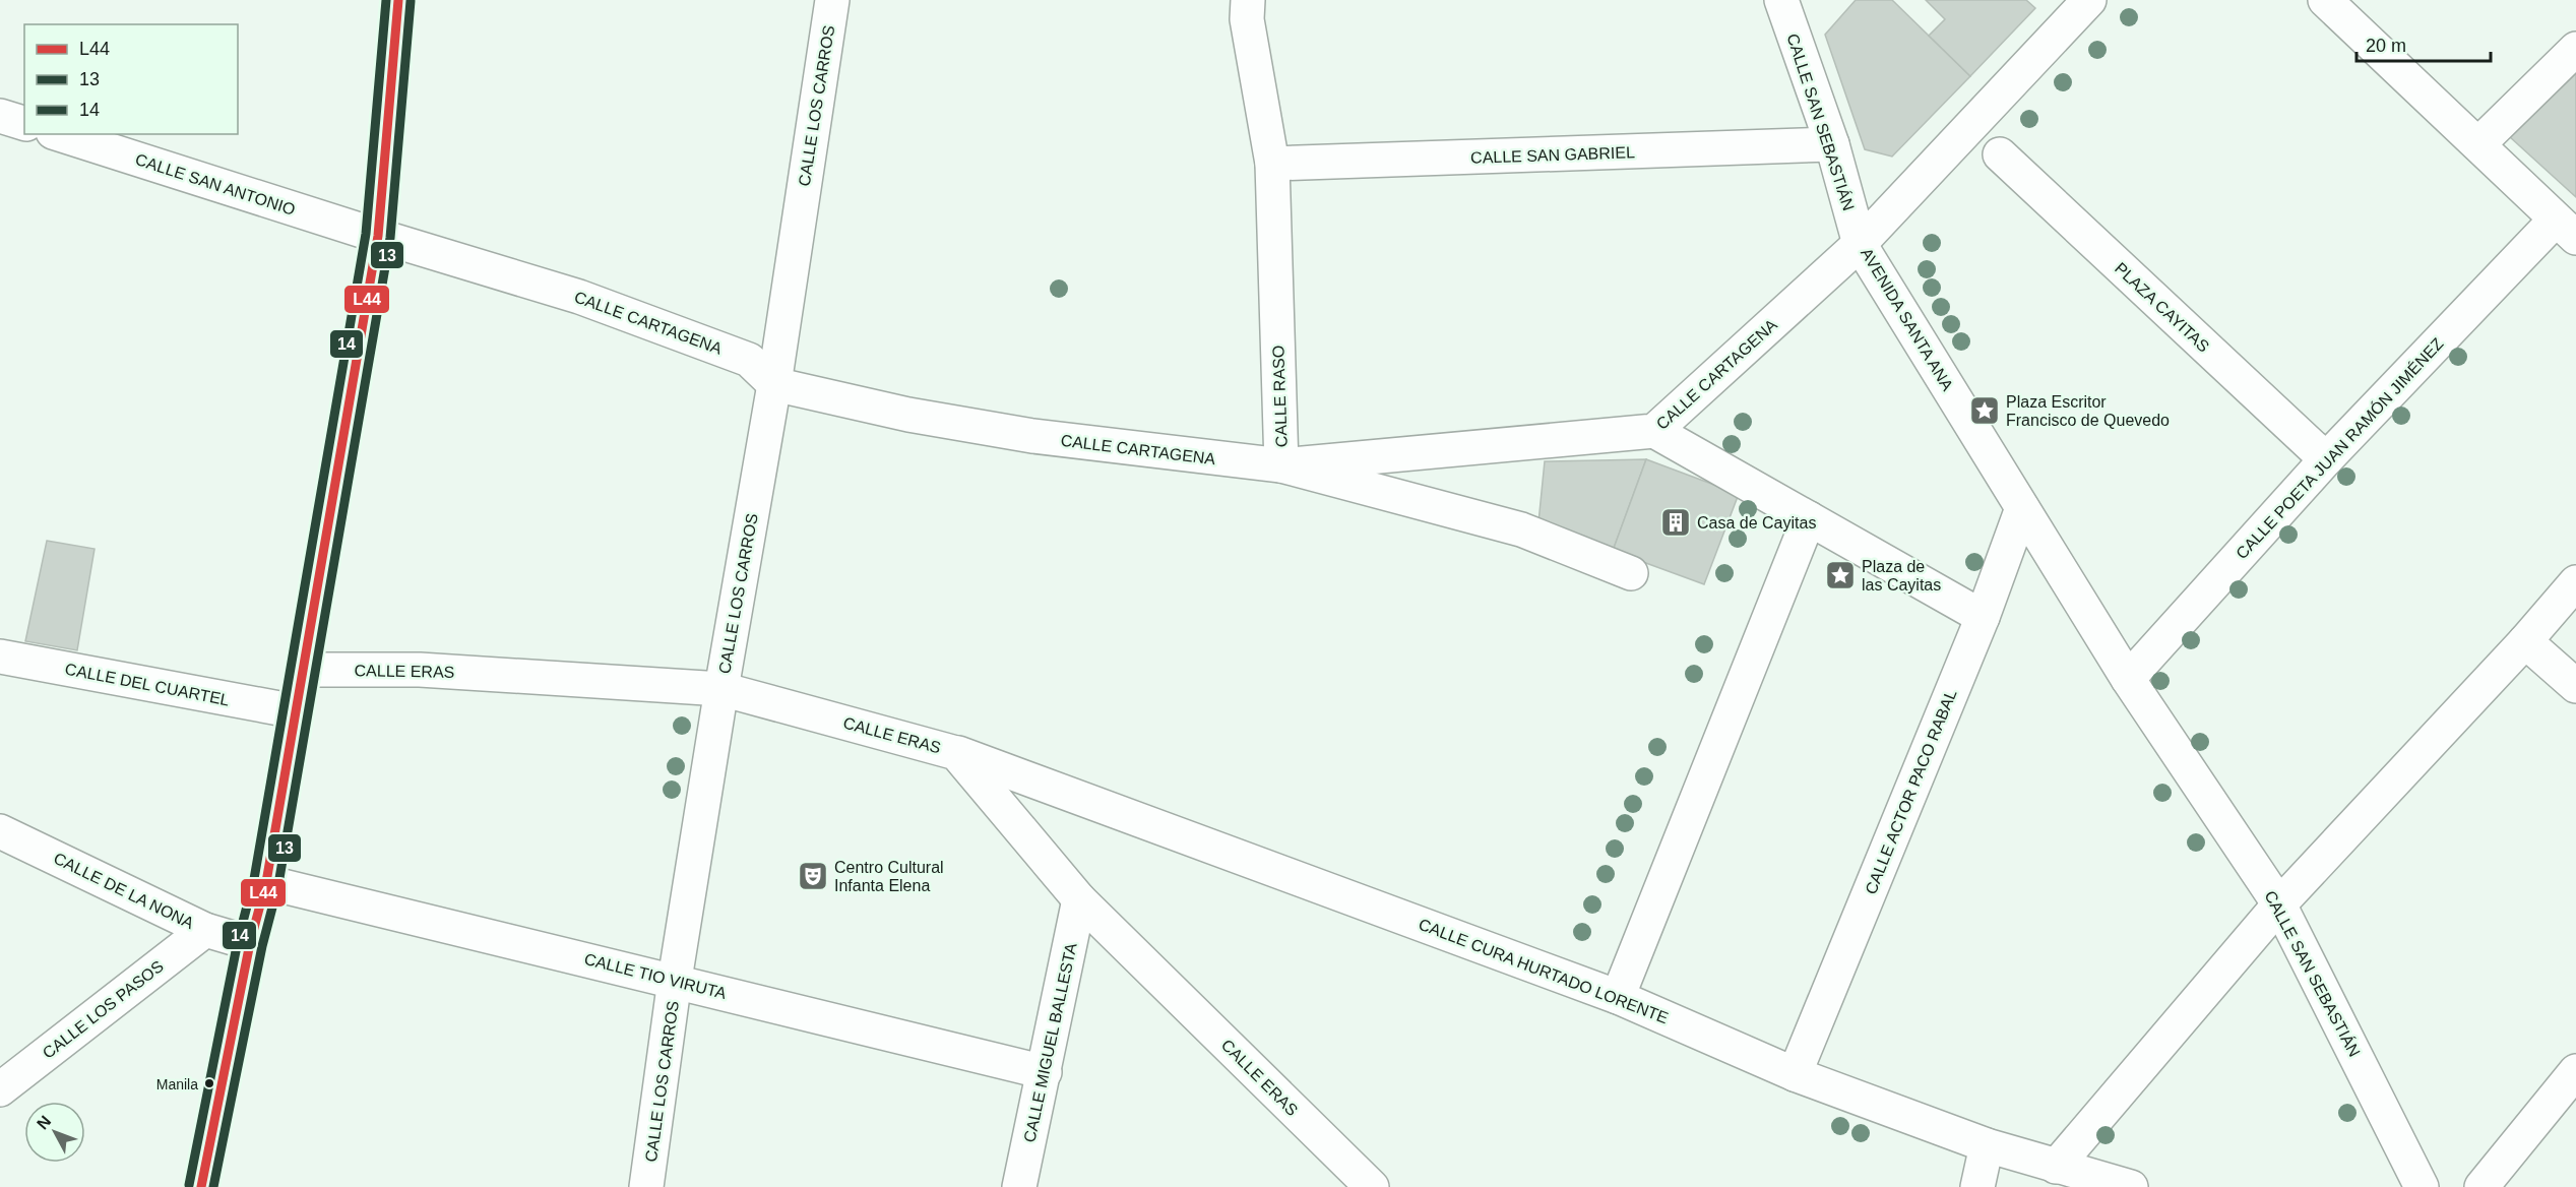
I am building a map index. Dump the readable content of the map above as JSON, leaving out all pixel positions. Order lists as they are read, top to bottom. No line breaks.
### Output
{"streets":{"street":["CALLE LOS CARROS","CALLE SAN SEBASTIÁN","CALLE SAN GABRIEL","CALLE SAN ANTONIO","PLAZA CAYITAS","AVENIDA SANTA ANA","CALLE CARTAGENA","CALLE RASO","CALLE POETA JUAN RAMÓN JIMÉNEZ","CALLE ERAS","CALLE DEL CUARTEL","CALLE ACTOR PACO RABAL","CALLE DE LA NONA","CALLE CURA HURTADO LORENTE","CALLE TIO VIRUTA","CALLE LOS PASOS","CALLE MIGUEL BALLESTA"]},"crossings":[["CALLE LOS CARROS","CALLE CARTAGENA"],["CALLE LOS CARROS","CALLE ERAS"],["CALLE LOS CARROS","CALLE TIO VIRUTA"],["CALLE SAN SEBASTIÁN","CALLE SAN GABRIEL"],["CALLE SAN SEBASTIÁN","AVENIDA SANTA ANA"],["CALLE SAN SEBASTIÁN","CALLE CARTAGENA"],["CALLE SAN SEBASTIÁN","CALLE POETA JUAN RAMÓN JIMÉNEZ"],["CALLE SAN GABRIEL","CALLE RASO"],["CALLE SAN ANTONIO","CALLE CARTAGENA"],["PLAZA CAYITAS","CALLE POETA JUAN RAMÓN JIMÉNEZ"],["AVENIDA SANTA ANA","CALLE CARTAGENA"],["AVENIDA SANTA ANA","CALLE POETA JUAN RAMÓN JIMÉNEZ"],["AVENIDA SANTA ANA","CALLE ACTOR PACO RABAL"],["CALLE CARTAGENA","CALLE RASO"],["CALLE ERAS","CALLE CURA HURTADO LORENTE"],["CALLE ERAS","CALLE MIGUEL BALLESTA"],["CALLE ACTOR PACO RABAL","CALLE CURA HURTADO LORENTE"],["CALLE DE LA NONA","CALLE LOS PASOS"],["CALLE TIO VIRUTA","CALLE MIGUEL BALLESTA"]],"places":{"place":["Plaza Escritor Francisco de Quevedo","Plaza de las Cayitas"],"building":["Casa de Cayitas"],"theatre":["Centro Cultural Infanta Elena"],"other":["Manila"]},"lines":["transit line L44","transit line 14","transit line 13"],"legend":["L44","13","14"],"scale_bar":"20 m","north":"top left"}
